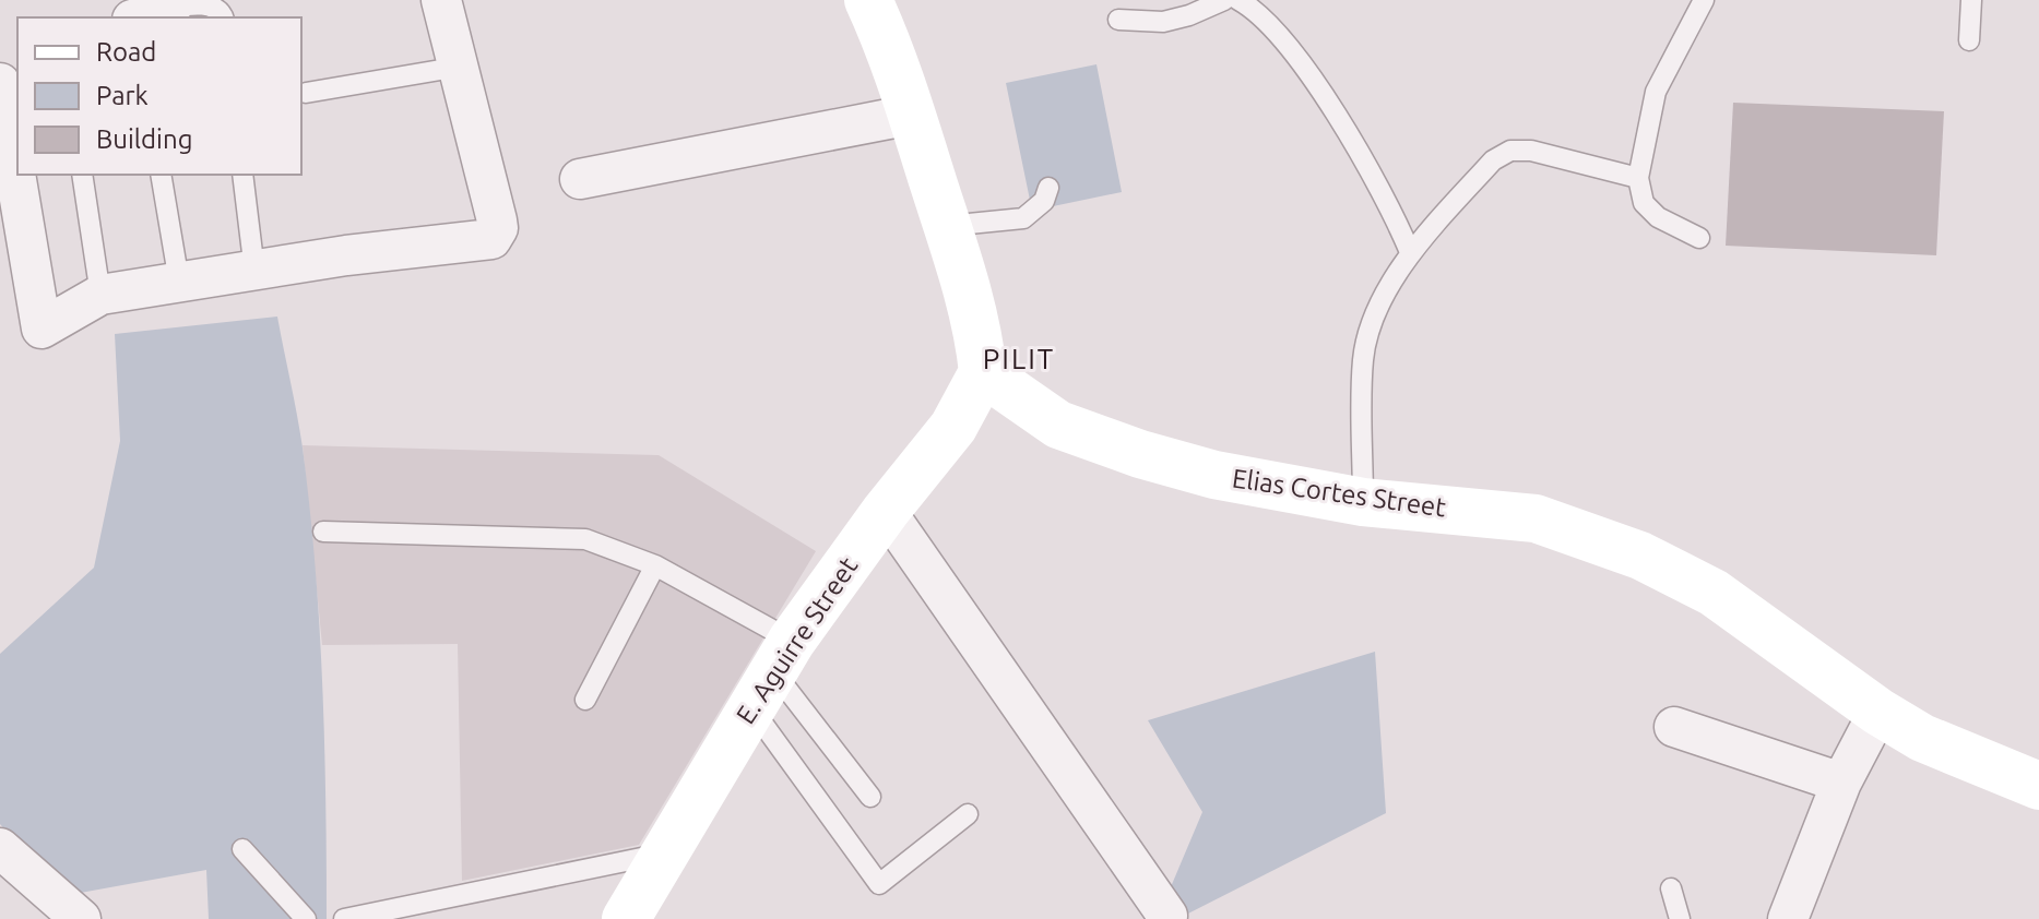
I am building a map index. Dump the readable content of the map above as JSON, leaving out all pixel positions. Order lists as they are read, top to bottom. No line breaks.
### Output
{"streets":{"street":["Elias Cortes Street","E. Aguirre Street"]},"crossings":[["Elias Cortes Street","E. Aguirre Street"]],"districts":["PILIT"],"legend":["Road","Park","Building"]}
